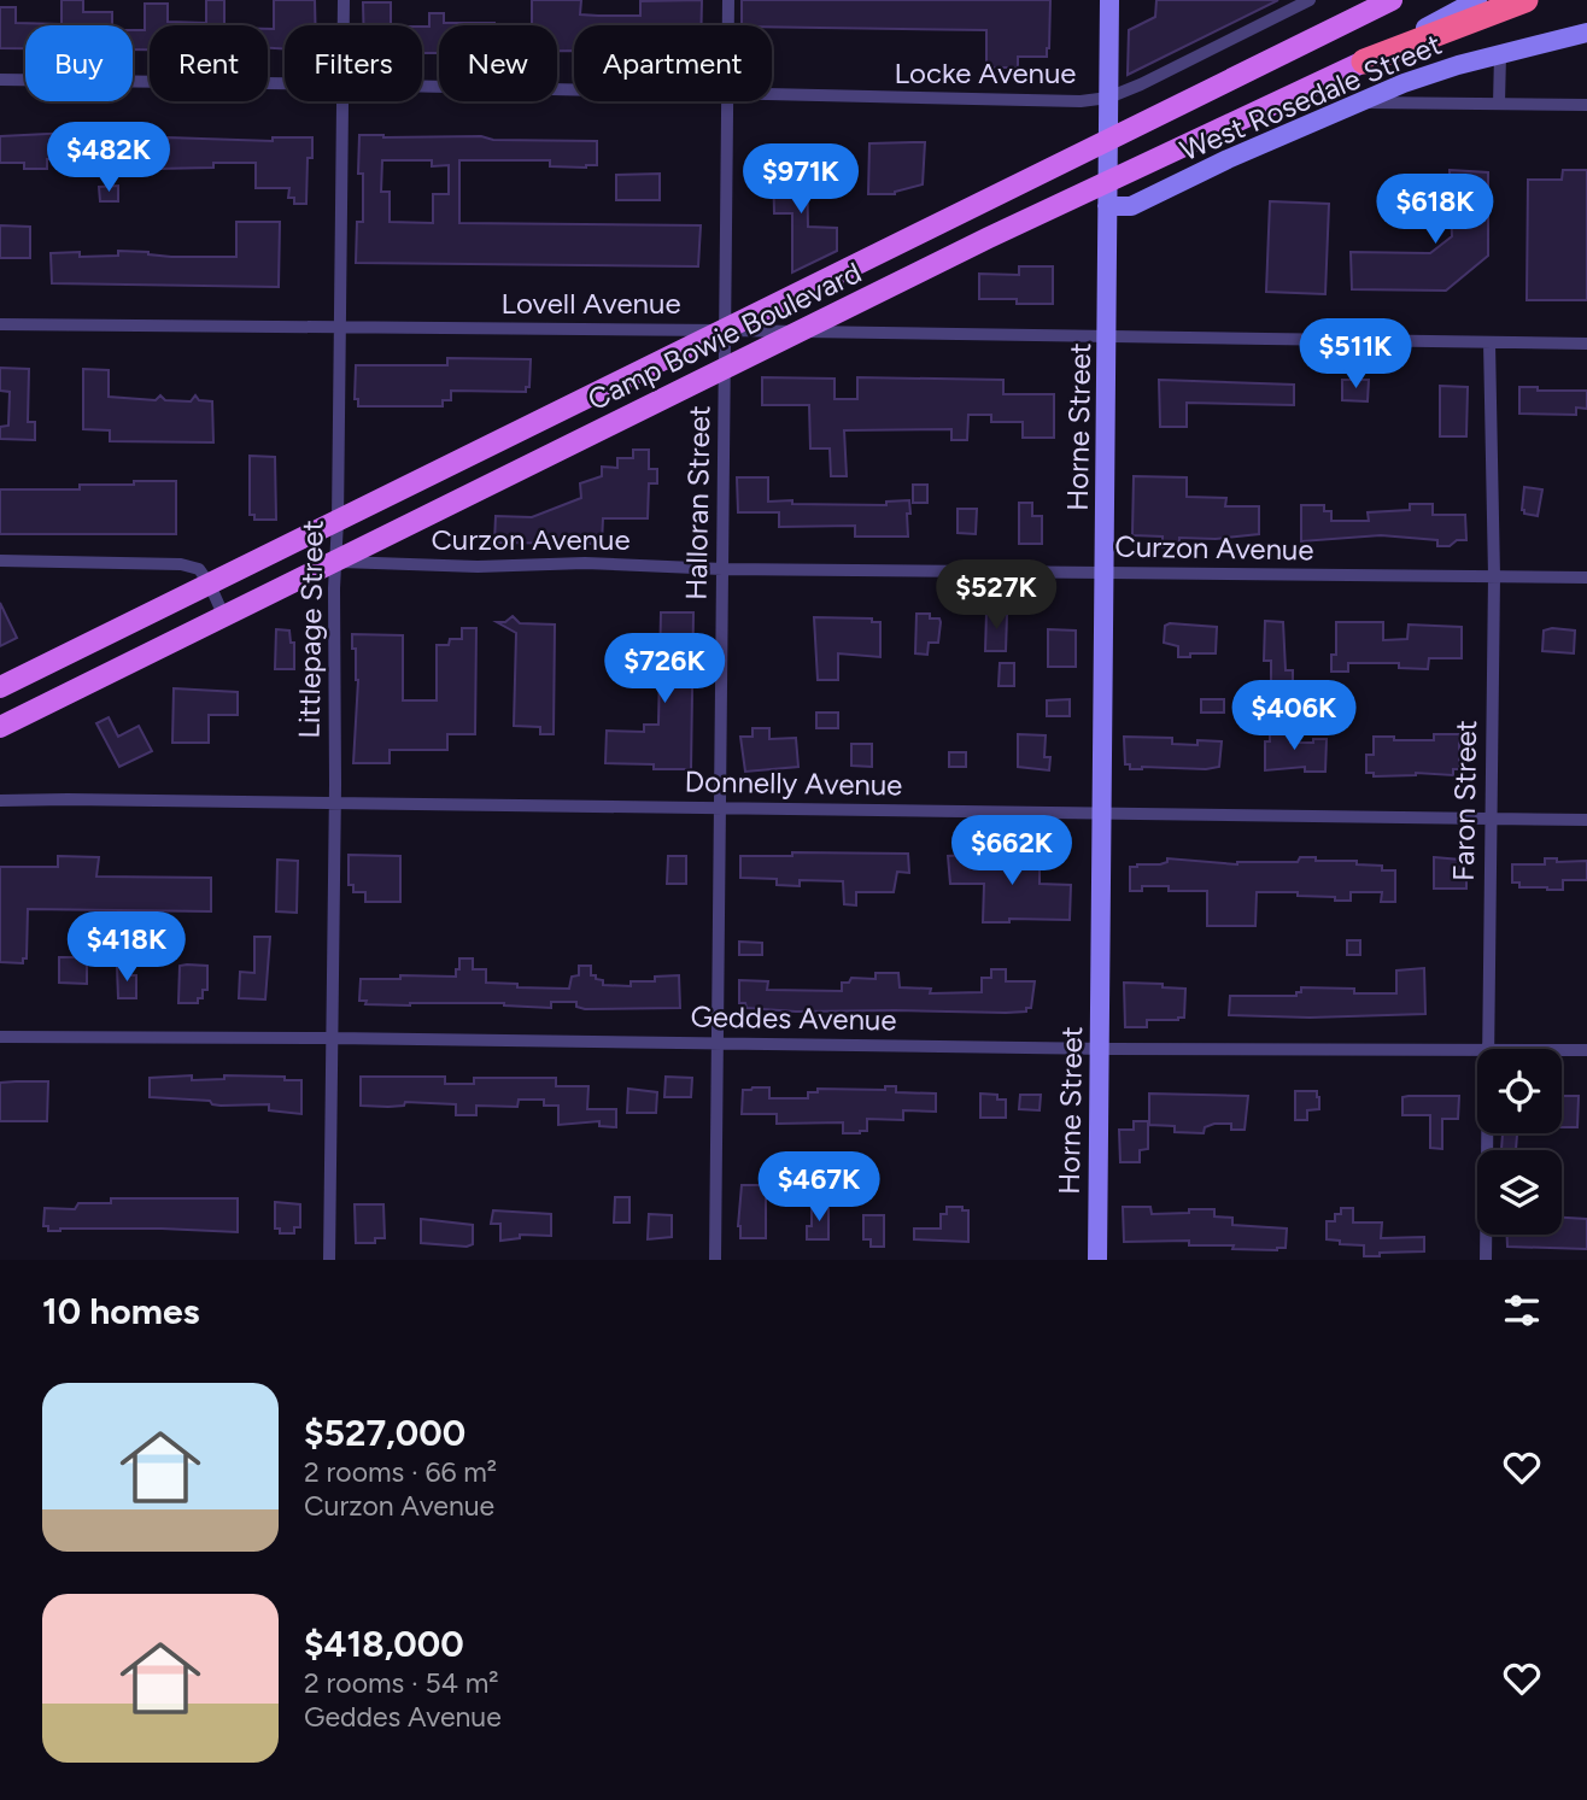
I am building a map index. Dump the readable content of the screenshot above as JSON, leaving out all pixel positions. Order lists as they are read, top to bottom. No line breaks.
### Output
{"streets":{"main road":["Camp Bowie Boulevard"],"street":["Locke Avenue","West Rosedale Street","Lovell Avenue","Horne Street","Halloran Street","Curzon Avenue","Littlepage Street","Donnelly Avenue","Faron Street","Geddes Avenue"]},"crossings":[["Locke Avenue","Horne Street"],["West Rosedale Street","Horne Street"],["Lovell Avenue","Camp Bowie Boulevard"],["Lovell Avenue","Horne Street"],["Lovell Avenue","Halloran Street"],["Lovell Avenue","Littlepage Street"],["Lovell Avenue","Faron Street"],["Camp Bowie Boulevard","Horne Street"],["Camp Bowie Boulevard","Halloran Street"],["Camp Bowie Boulevard","Curzon Avenue"],["Camp Bowie Boulevard","Littlepage Street"],["Horne Street","Curzon Avenue"],["Horne Street","Donnelly Avenue"],["Horne Street","Geddes Avenue"],["Halloran Street","Curzon Avenue"],["Halloran Street","Donnelly Avenue"],["Halloran Street","Geddes Avenue"],["Curzon Avenue","Littlepage Street"],["Curzon Avenue","Faron Street"],["Littlepage Street","Donnelly Avenue"],["Littlepage Street","Geddes Avenue"],["Donnelly Avenue","Faron Street"]],"page":{"chip":["Buy","Rent","Filters","New","Apartment"],"price":["$482K","$971K","$618K","$511K","$527K","$726K","$406K","$662K","$418K","$467K"],"heading":"10 homes","list":[{"name":"$527,000","note":"2 rooms · 66 m² · Curzon Avenue"},{"name":"$418,000","note":"2 rooms · 54 m² · Geddes Avenue"}]}}
